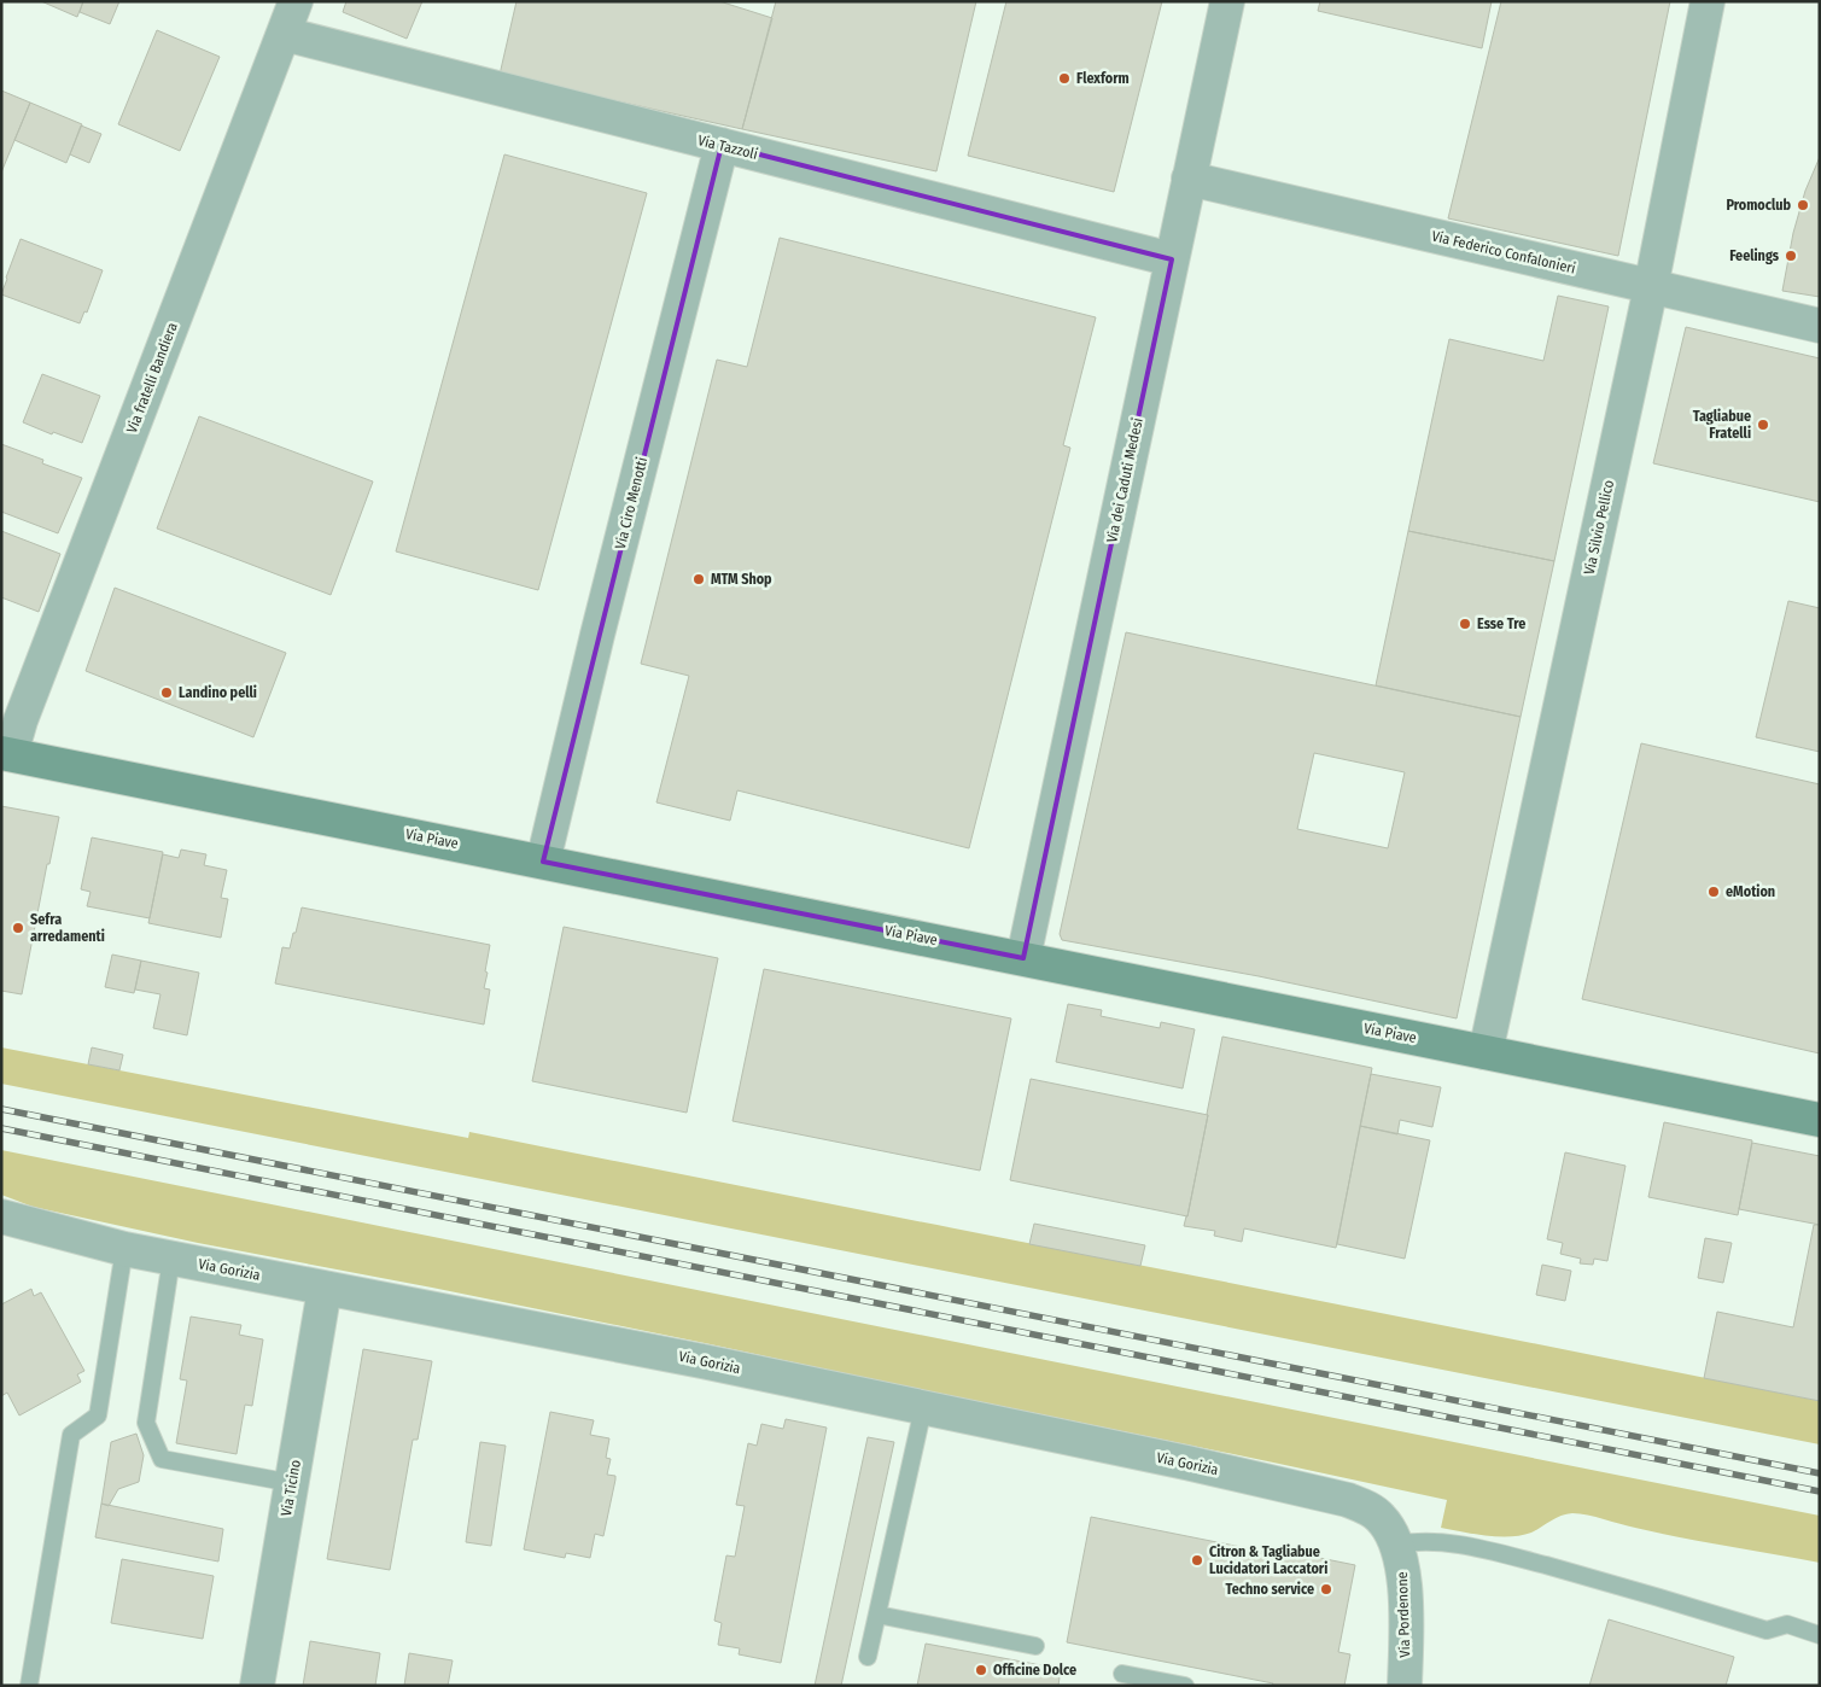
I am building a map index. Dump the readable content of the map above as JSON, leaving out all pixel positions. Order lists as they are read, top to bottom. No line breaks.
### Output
{"streets":{"street":["Via Tazzoli","Via Federico Confalonieri","Via fratelli Bandiera","Via dei Caduti Medesi","Via Ciro Menotti","Via Silvio Pellico","Via Piave","Via Gorizia","Via Ticino","Via Pordenone"]},"crossings":[["Via Tazzoli","Via fratelli Bandiera"],["Via Tazzoli","Via dei Caduti Medesi"],["Via Tazzoli","Via Ciro Menotti"],["Via Federico Confalonieri","Via dei Caduti Medesi"],["Via Federico Confalonieri","Via Silvio Pellico"],["Via fratelli Bandiera","Via Piave"],["Via dei Caduti Medesi","Via Piave"],["Via Ciro Menotti","Via Piave"],["Via Silvio Pellico","Via Piave"],["Via Gorizia","Via Ticino"],["Via Gorizia","Via Pordenone"]],"places":["Flexform","Promoclub","Feelings","Tagliabue Fratelli","MTM Shop","Esse Tre","Landino pelli","eMotion","Sefra arredamenti","Citron & Tagliabue Lucidatori Laccatori","Techno service","Officine Dolce"]}
